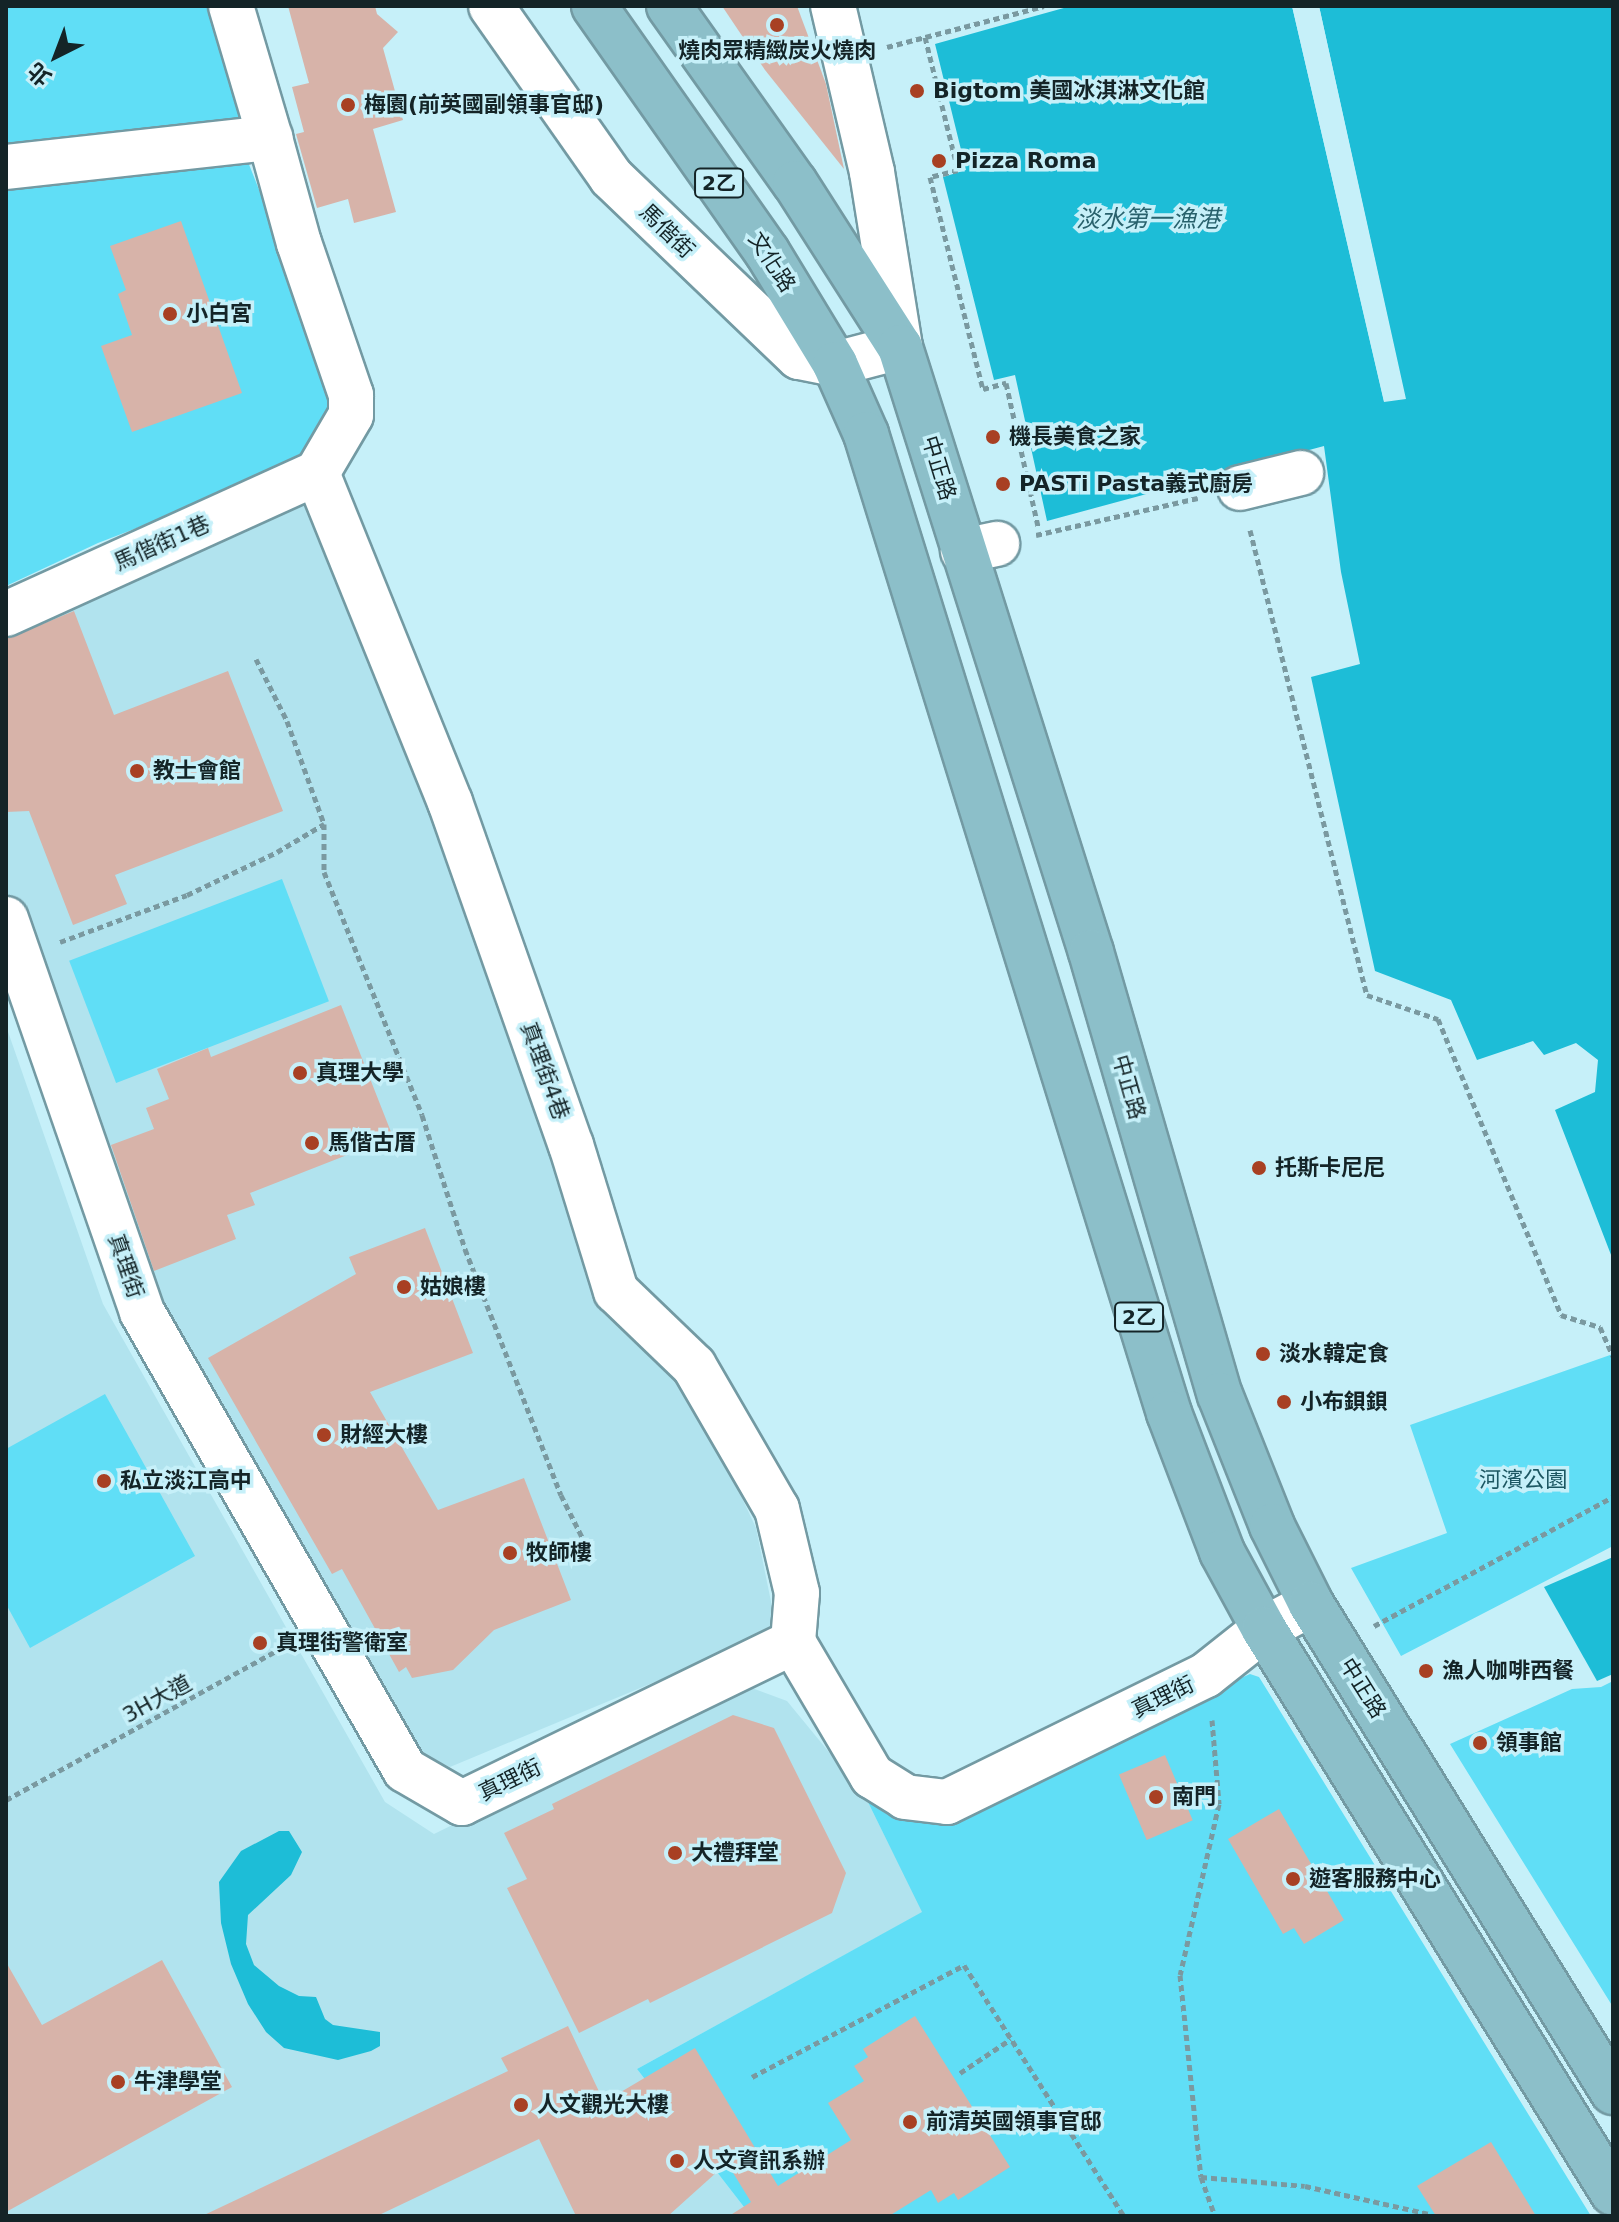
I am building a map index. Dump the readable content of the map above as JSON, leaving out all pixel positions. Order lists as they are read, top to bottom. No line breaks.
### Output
{"streets":{"main road":["2乙","文化路","中正路"],"street":["馬偕街","馬偕街1巷","真理街4巷","真理街"],"path":["3H大道"]},"crossings":[["2乙","馬偕街"],["2乙","文化路"],["2乙","中正路"],["2乙","真理街"],["馬偕街","文化路"],["馬偕街","中正路"],["中正路","真理街"],["馬偕街1巷","真理街4巷"],["真理街4巷","真理街"],["真理街","3H大道"]],"water":["淡水第一漁港"],"parks":["河濱公園"],"places":["燒肉眾精緻炭火燒肉","Bigtom 美國冰淇淋文化館","梅園(前英國副領事官邸)","Pizza Roma","小白宮","機長美食之家","PASTi Pasta義式廚房","教士會館","真理大學","馬偕古厝","托斯卡尼尼","姑娘樓","淡水韓定食","小布鋇鋇","財經大樓","私立淡江高中","牧師樓","真理街警衛室","漁人咖啡西餐","領事館","南門","大禮拜堂","遊客服務中心","牛津學堂","人文觀光大樓","前清英國領事官邸","人文資訊系辦"],"north":"bottom left"}
